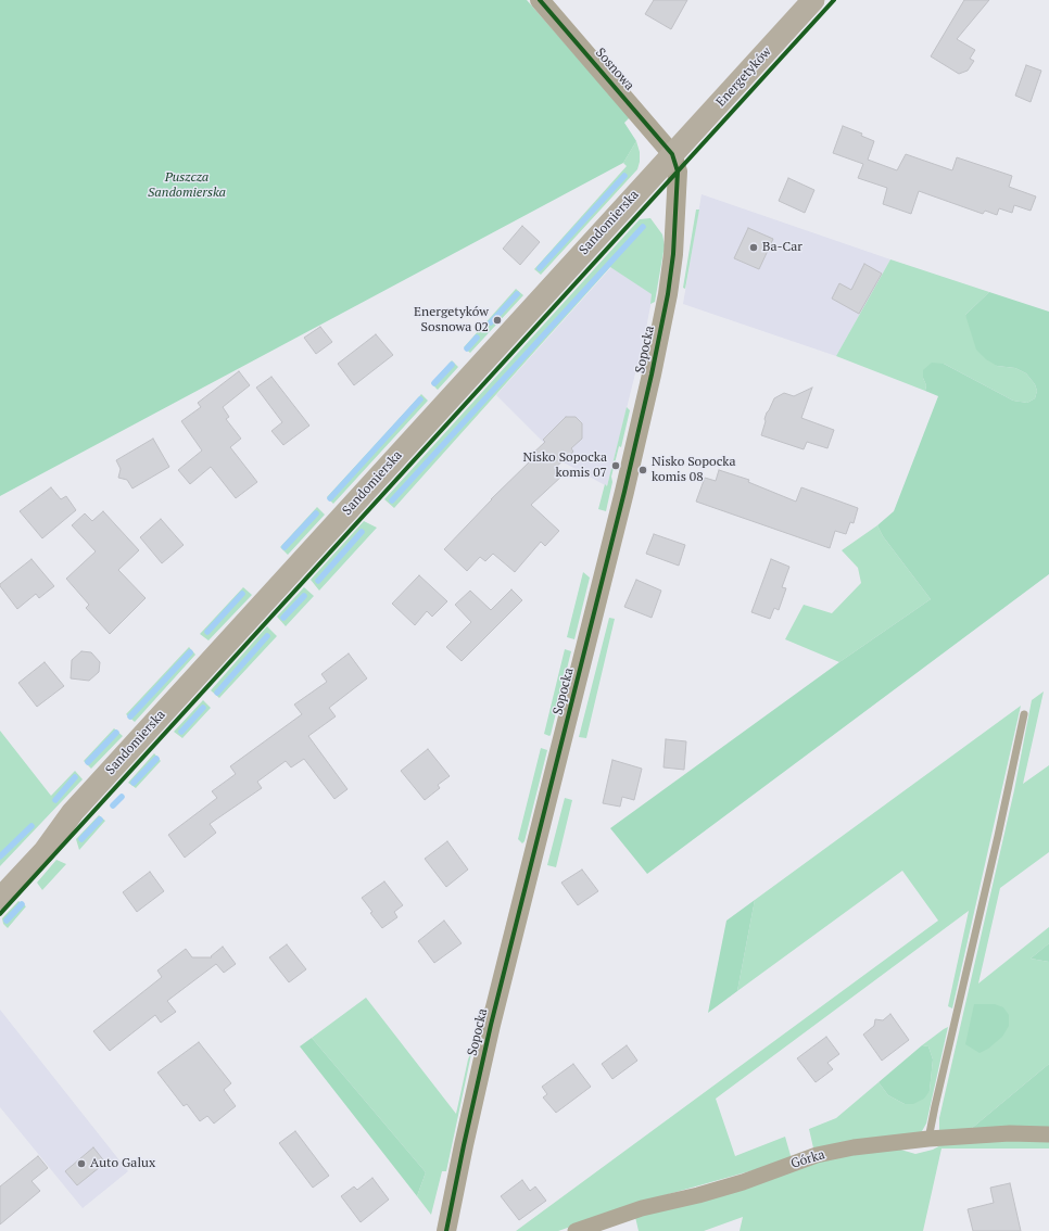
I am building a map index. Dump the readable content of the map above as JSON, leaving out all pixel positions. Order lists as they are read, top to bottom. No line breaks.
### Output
{"streets":{"main road":["Energetyków","Sandomierska"],"street":["Sosnowa","Sopocka","Górka"]},"crossings":[["Sosnowa","Energetyków"],["Sosnowa","Sandomierska"],["Sosnowa","Sopocka"],["Energetyków","Sandomierska"],["Energetyków","Sopocka"],["Sandomierska","Sopocka"]],"parks":["Puszcza Sandomierska"],"places":["Ba-Car","Energetyków Sosnowa 02","Nisko Sopocka komis 07","Nisko Sopocka komis 08","Auto Galux"]}
